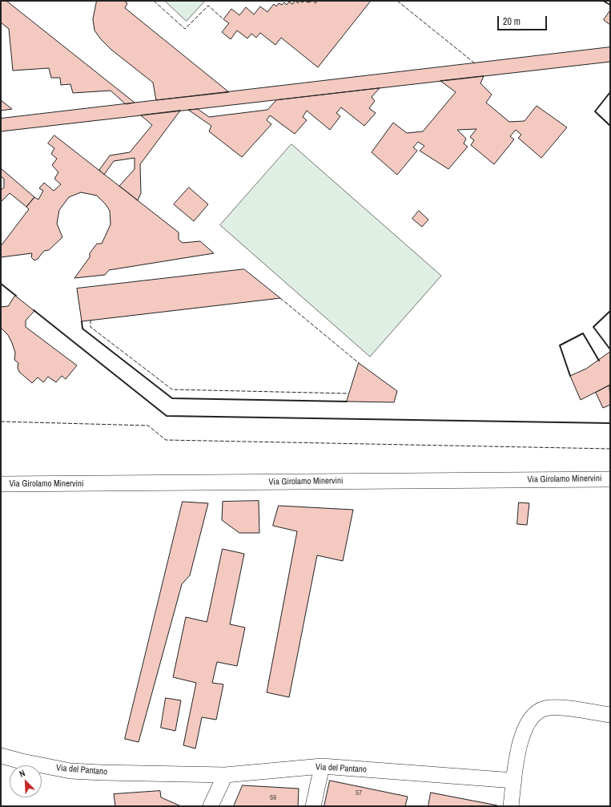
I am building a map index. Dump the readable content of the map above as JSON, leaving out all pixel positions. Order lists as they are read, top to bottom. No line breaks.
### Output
{"streets":{"street":["Via Girolamo Minervini","Via del Pantano"]},"house_numbers":["57","59"],"scale_bar":"20 m","north":"top left"}
